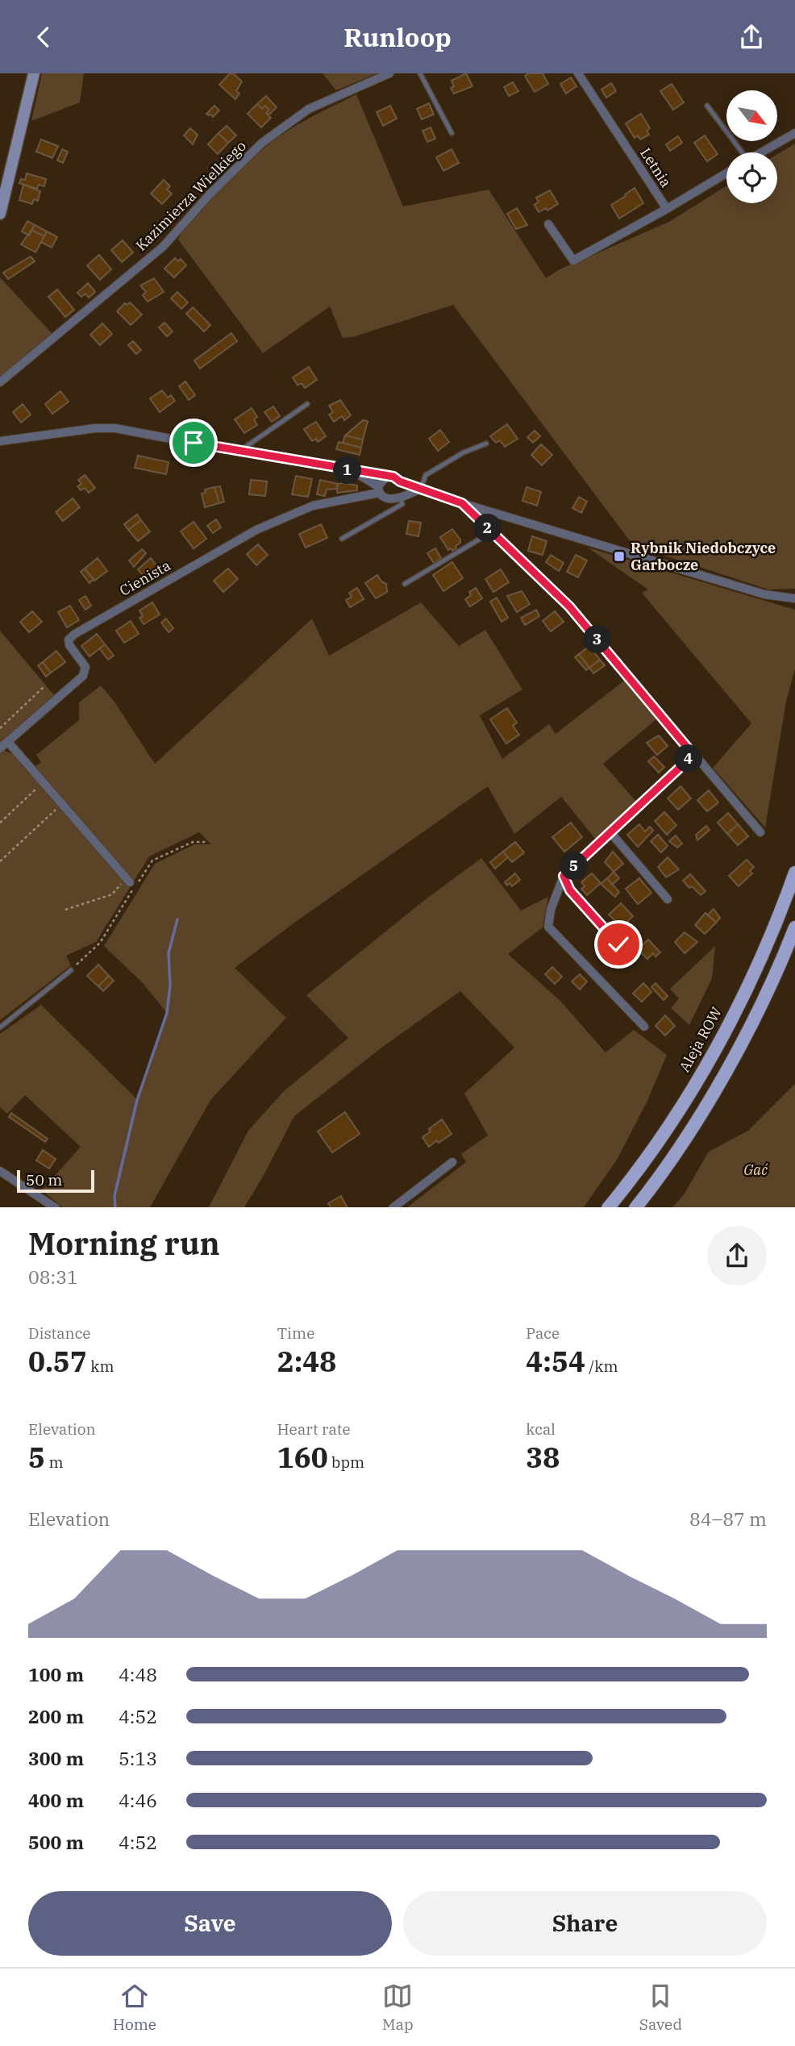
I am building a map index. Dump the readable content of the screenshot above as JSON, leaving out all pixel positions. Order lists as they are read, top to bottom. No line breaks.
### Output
{"streets":{"main road":["Aleja ROW"],"street":["Letnia","Kazimierza Wielkiego","Cienista"]},"parks":["Gać"],"places":{"transit":["Rybnik Niedobczyce Garbocze"]},"scale_bar":"50 m","north":"bottom right","page":{"header":"Runloop","pins":["1","2","3","4","5"],"scale":"50 m","heading":["Morning run","08:31"],"stats":[["Distance","0.57 km"],["Time","2:48"],["Pace","4:54 /km"],["Elevation","5 m"],["Heart rate","160 bpm"],["kcal","38"]],"chart":["Elevation","84–87 m"],"list":[{"name":"100 m","note":"4:48"},{"name":"200 m","note":"4:52"},{"name":"300 m","note":"5:13"},{"name":"400 m","note":"4:46"},{"name":"500 m","note":"4:52"}],"buttons":["Save","Share"],"tabs":["Home","Map","Saved"]}}
